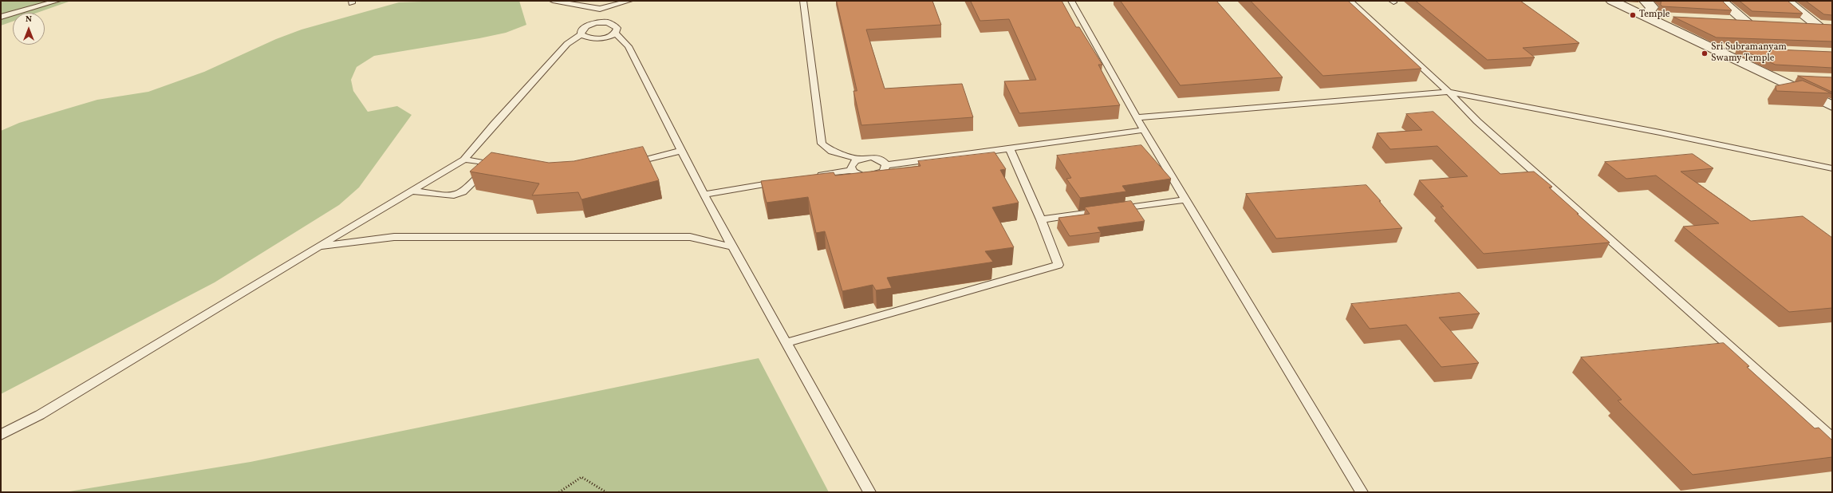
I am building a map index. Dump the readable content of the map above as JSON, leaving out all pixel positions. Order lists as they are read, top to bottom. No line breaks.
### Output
{"places":["Temple","Sri Subramanyam Swamy Temple"],"north":"top"}
